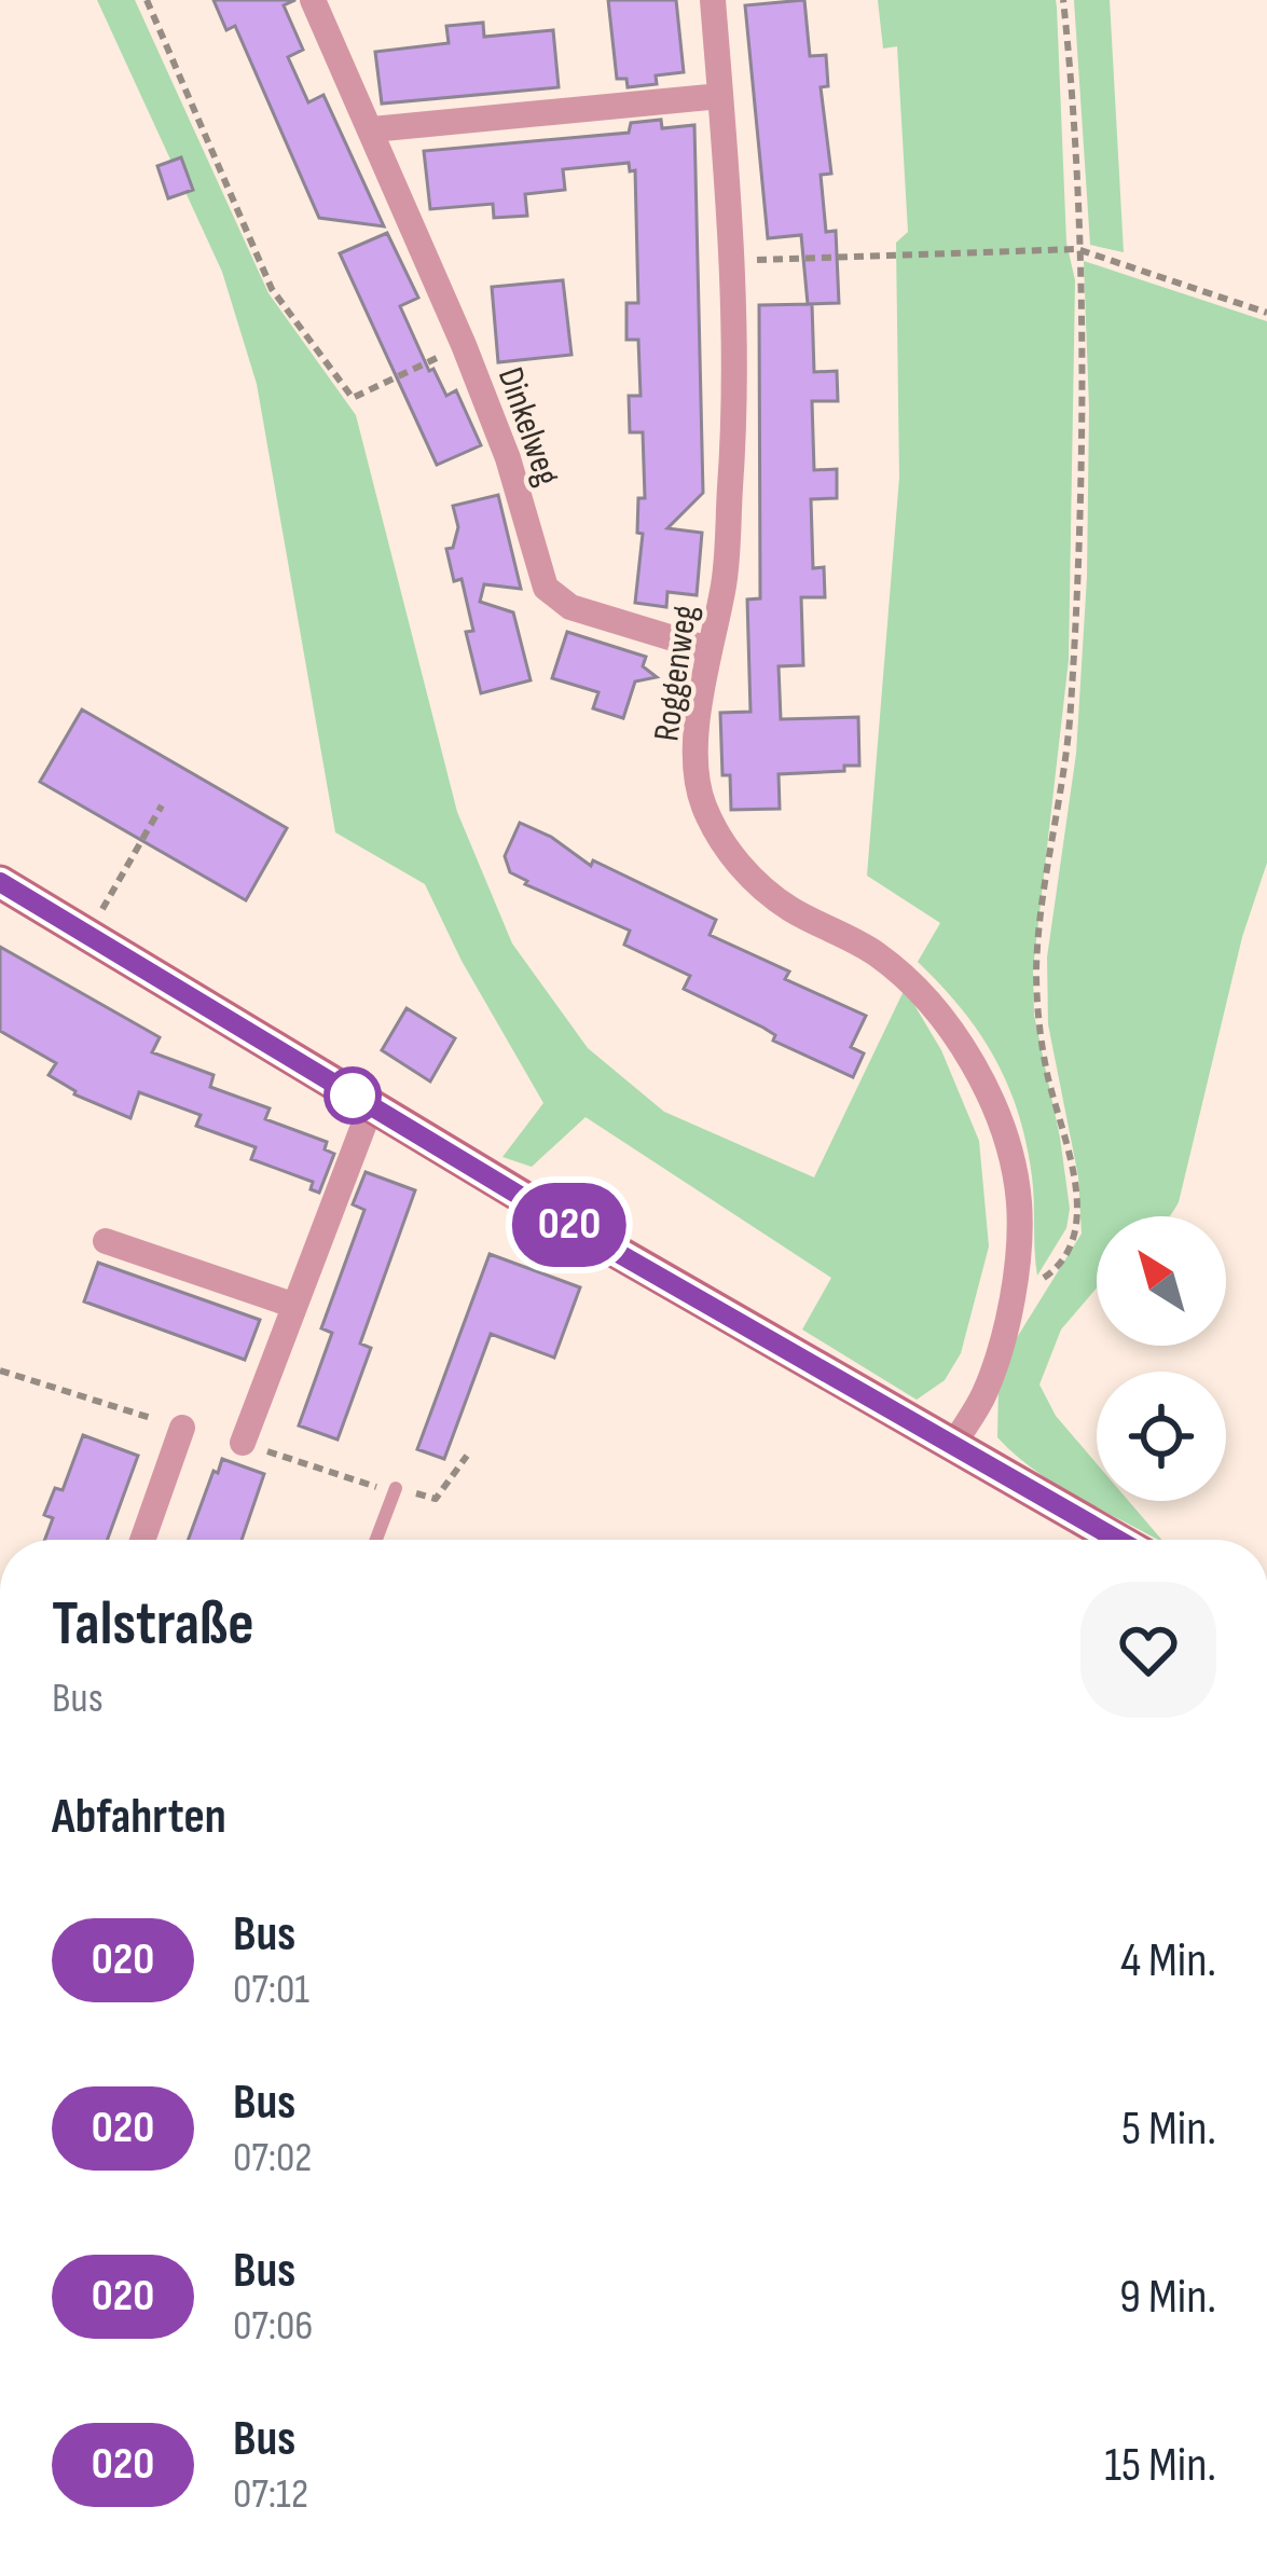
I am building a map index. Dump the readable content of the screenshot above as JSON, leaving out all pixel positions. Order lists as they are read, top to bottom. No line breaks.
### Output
{"streets":{"street":["Dinkelweg","Roggenweg"]},"crossings":[["Dinkelweg","Roggenweg"]],"lines":["bus line 020"],"north":"top left","page":{"on_map":"020","heading":[["Talstraße","Bus"],"Abfahrten"],"list":[{"mark":"020","name":"Bus","note":"07:01","value":"4 Min."},{"mark":"020","name":"Bus","note":"07:02","value":"5 Min."},{"mark":"020","name":"Bus","note":"07:06","value":"9 Min."},{"mark":"020","name":"Bus","note":"07:12","value":"15 Min."}]}}
